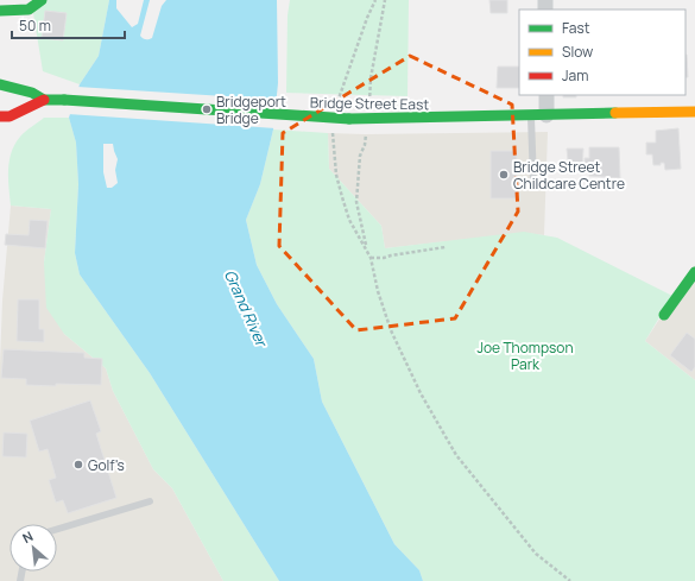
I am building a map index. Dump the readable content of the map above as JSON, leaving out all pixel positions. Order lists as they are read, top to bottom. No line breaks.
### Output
{"streets":{"main road":["Bridge Street East"]},"water":["Grand River"],"parks":["Joe Thompson Park"],"places":["Bridgeport Bridge","Bridge Street Childcare Centre","Golf's"],"legend":["Fast","Slow","Jam"],"scale_bar":"50 m","north":"top left"}
